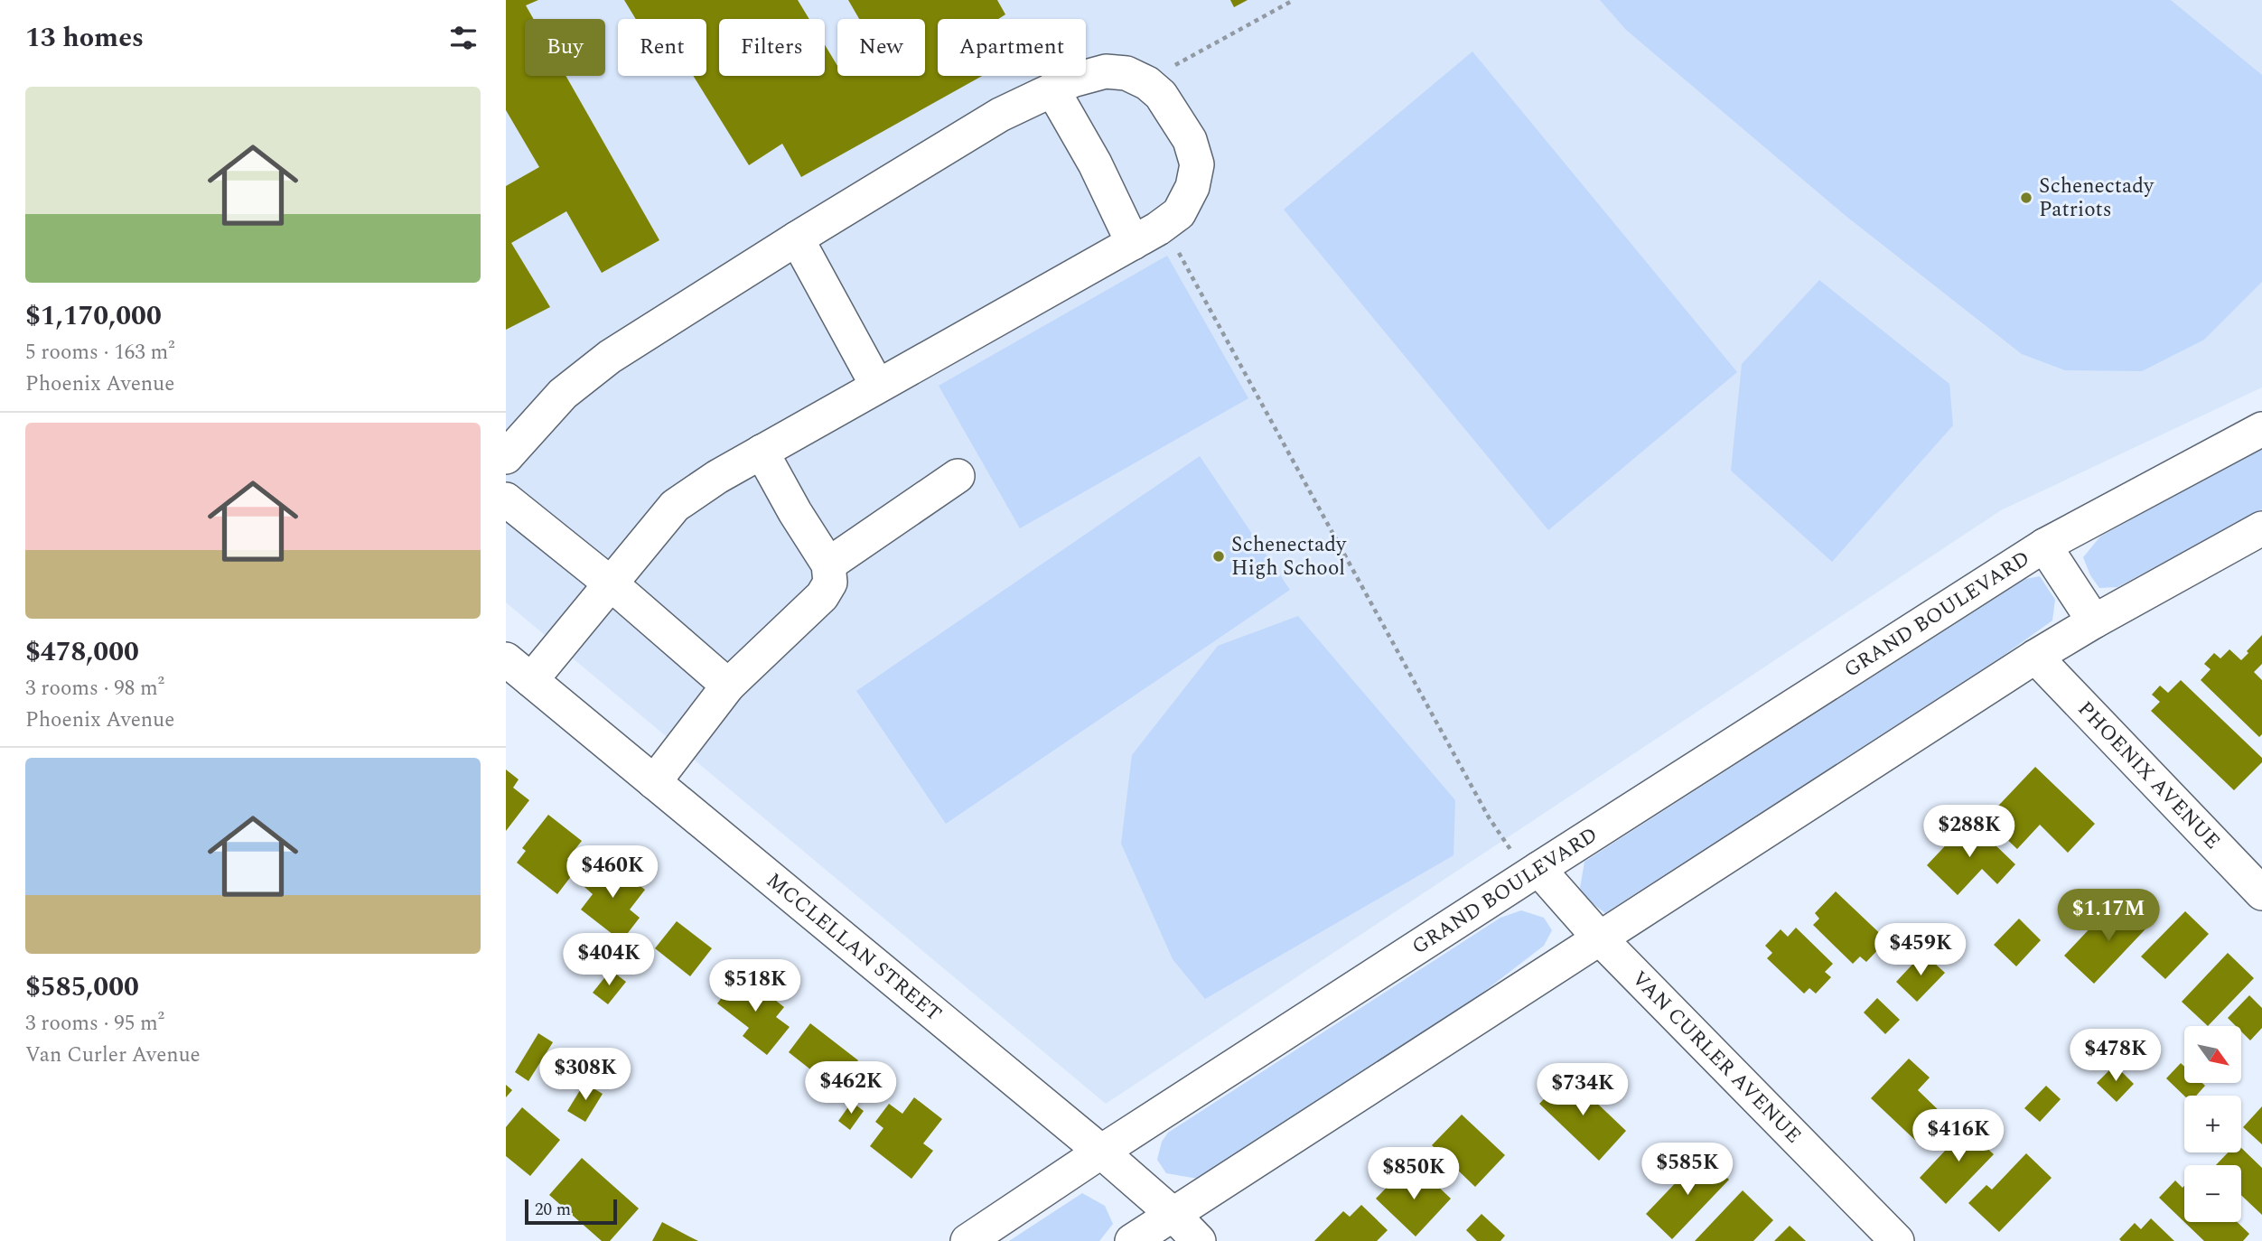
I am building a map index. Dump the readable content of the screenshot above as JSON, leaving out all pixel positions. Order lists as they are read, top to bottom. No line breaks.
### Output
{"streets":{"street":["GRAND BOULEVARD","PHOENIX AVENUE","MCCLELLAN STREET","VAN CURLER AVENUE"]},"crossings":[["GRAND BOULEVARD","MCCLELLAN STREET"],["GRAND BOULEVARD","VAN CURLER AVENUE"]],"places":["Schenectady Patriots","Schenectady High School"],"scale_bar":"20 m","north":"bottom right","page":{"heading":"13 homes","chip":["Buy","Rent","Filters","New","Apartment"],"list":[{"name":"$1,170,000","note":"5 rooms · 163 m² · Phoenix Avenue"},{"name":"$478,000","note":"3 rooms · 98 m² · Phoenix Avenue"},{"name":"$585,000","note":"3 rooms · 95 m² · Van Curler Avenue"}],"price":["$288K","$460K","$1.17M","$459K","$404K","$518K","$478K","$308K","$462K","$734K","$416K","$585K","$850K"],"map_buttons":["+","−"],"scale":"20 m"}}
